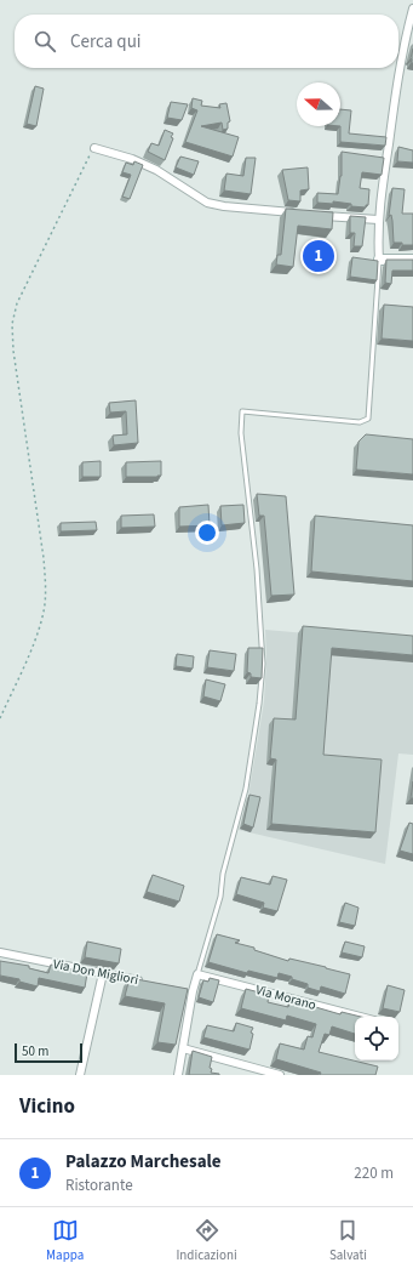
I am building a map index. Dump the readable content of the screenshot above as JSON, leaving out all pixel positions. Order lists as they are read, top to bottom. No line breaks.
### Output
{"streets":{"street":["Via Don Migliori","Via Morano"]},"scale_bar":"50 m","north":"left","page":{"search":"Cerca qui","pins":"1","scale":"50 m","heading":"Vicino","list":[{"mark":"1","name":"Palazzo Marchesale","note":"Ristorante","value":"220 m"}],"nav":["Mappa","Indicazioni","Salvati"]}}
